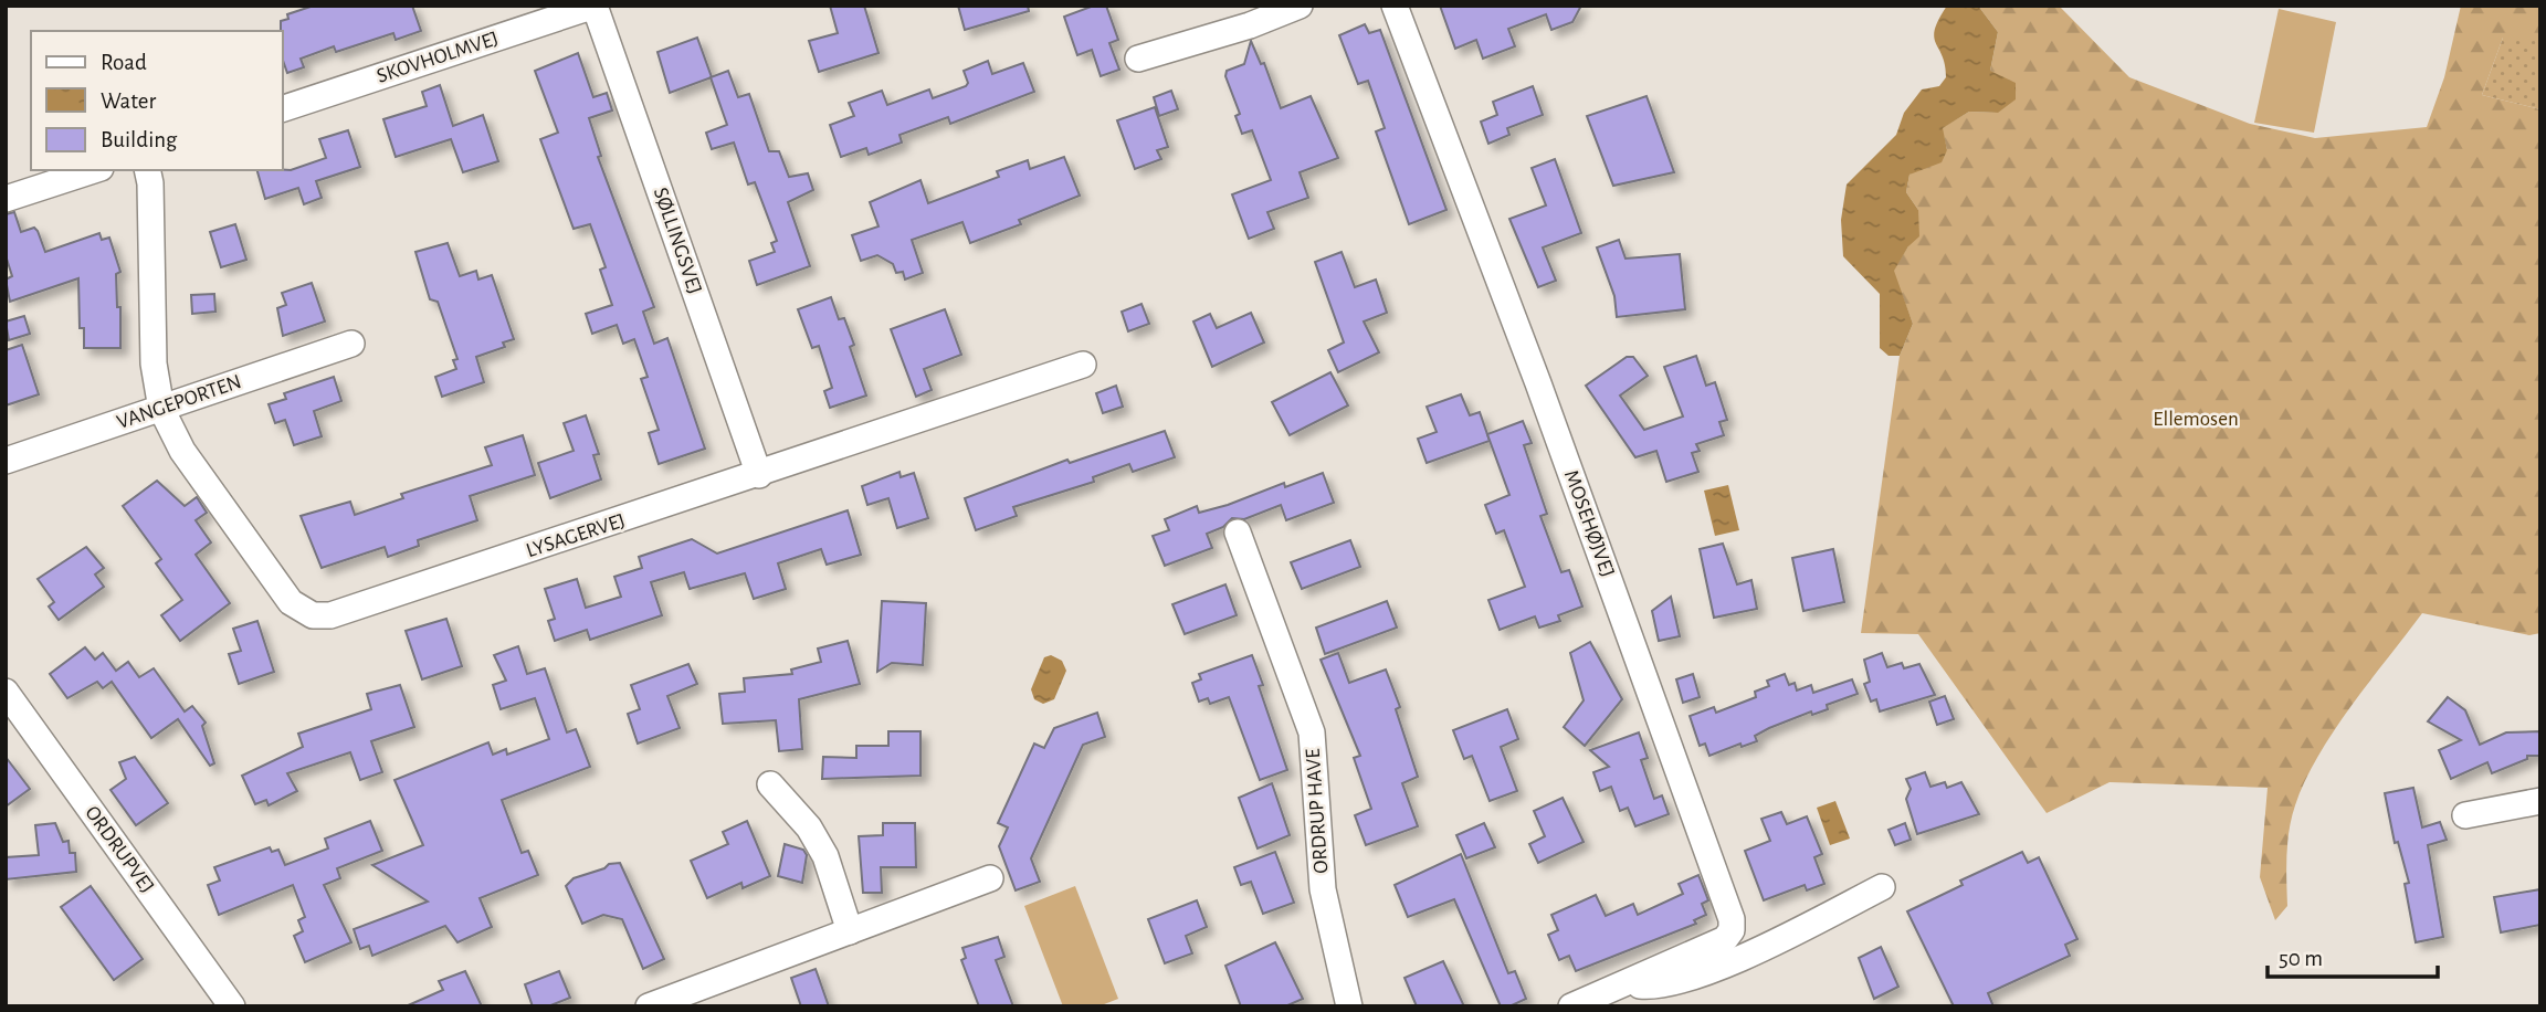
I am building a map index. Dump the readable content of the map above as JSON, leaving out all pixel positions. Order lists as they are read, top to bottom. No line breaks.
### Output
{"streets":{"street":["SKOVHOLMVEJ","SØLLINGSVEJ","VANGEPORTEN","MOSEHØJVEJ","LYSAGERVEJ","ORDRUP HAVE","ORDRUPVEJ"]},"crossings":[["SKOVHOLMVEJ","SØLLINGSVEJ"],["SØLLINGSVEJ","LYSAGERVEJ"],["VANGEPORTEN","LYSAGERVEJ"]],"parks":["Ellemosen"],"legend":["Road","Water","Building"],"scale_bar":"50 m"}
